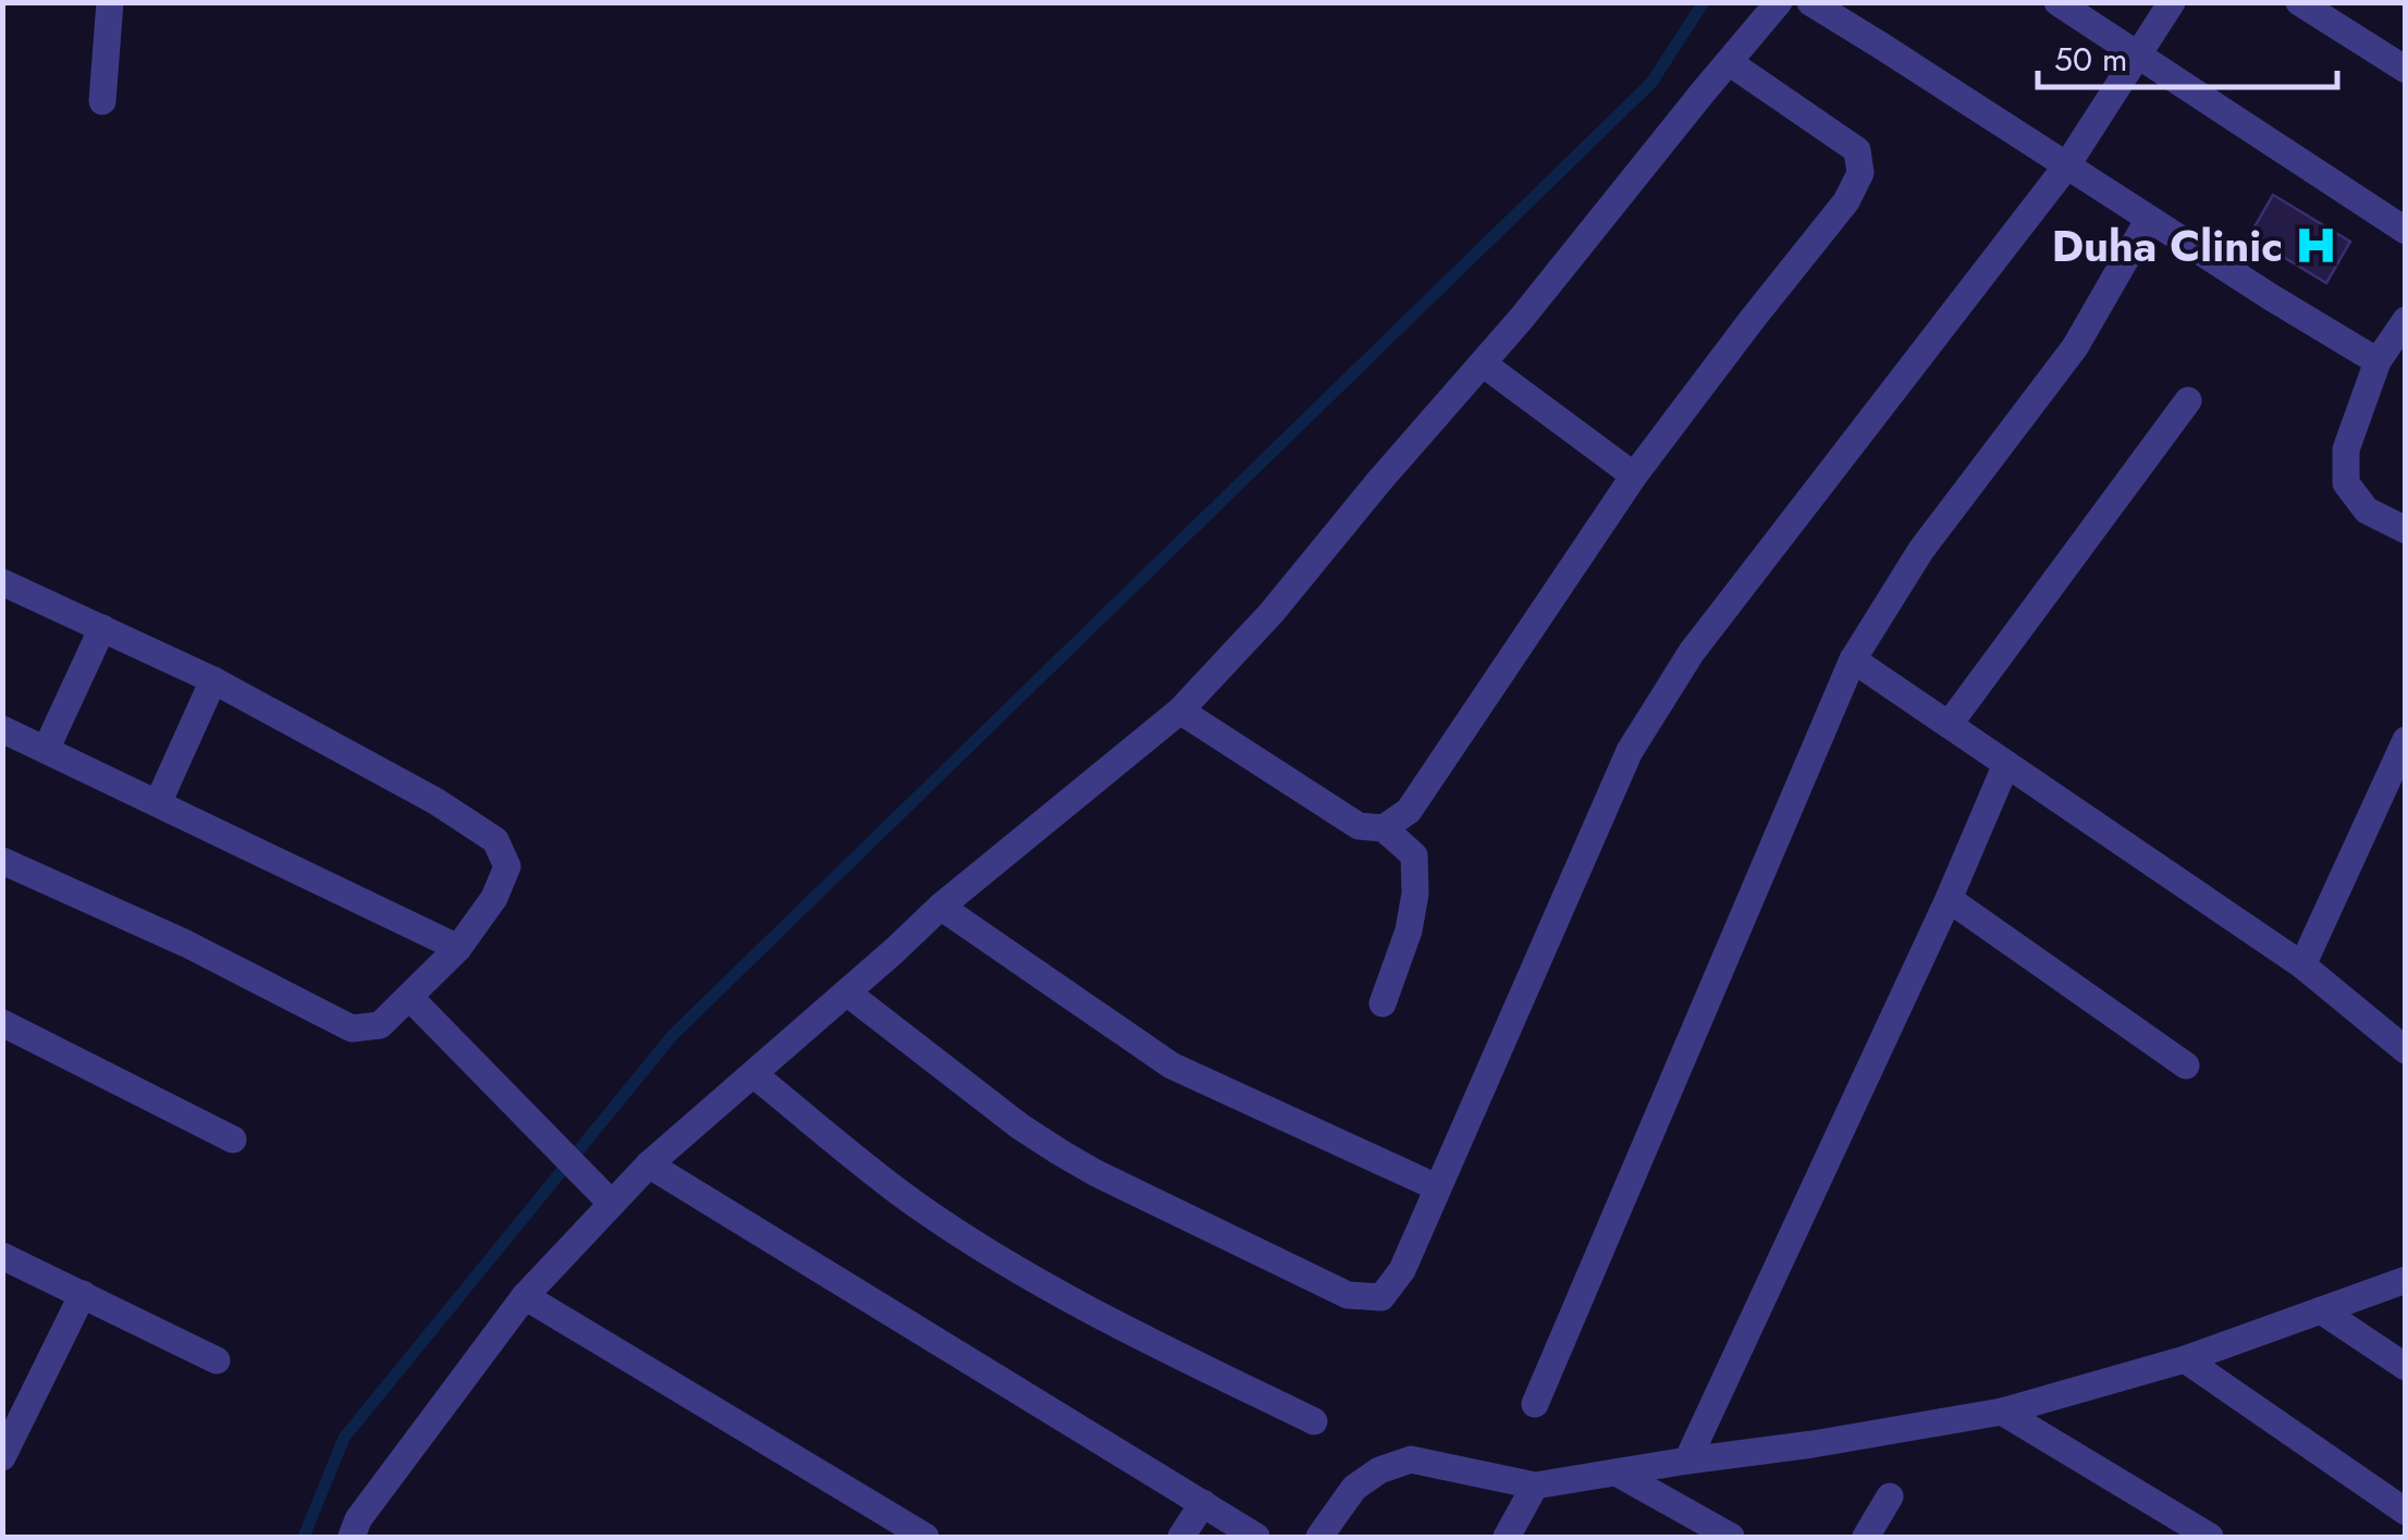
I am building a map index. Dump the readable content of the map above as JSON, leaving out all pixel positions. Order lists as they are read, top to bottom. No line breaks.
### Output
{"places":{"hospital":["Duha Clinic"]},"scale_bar":"50 m"}
